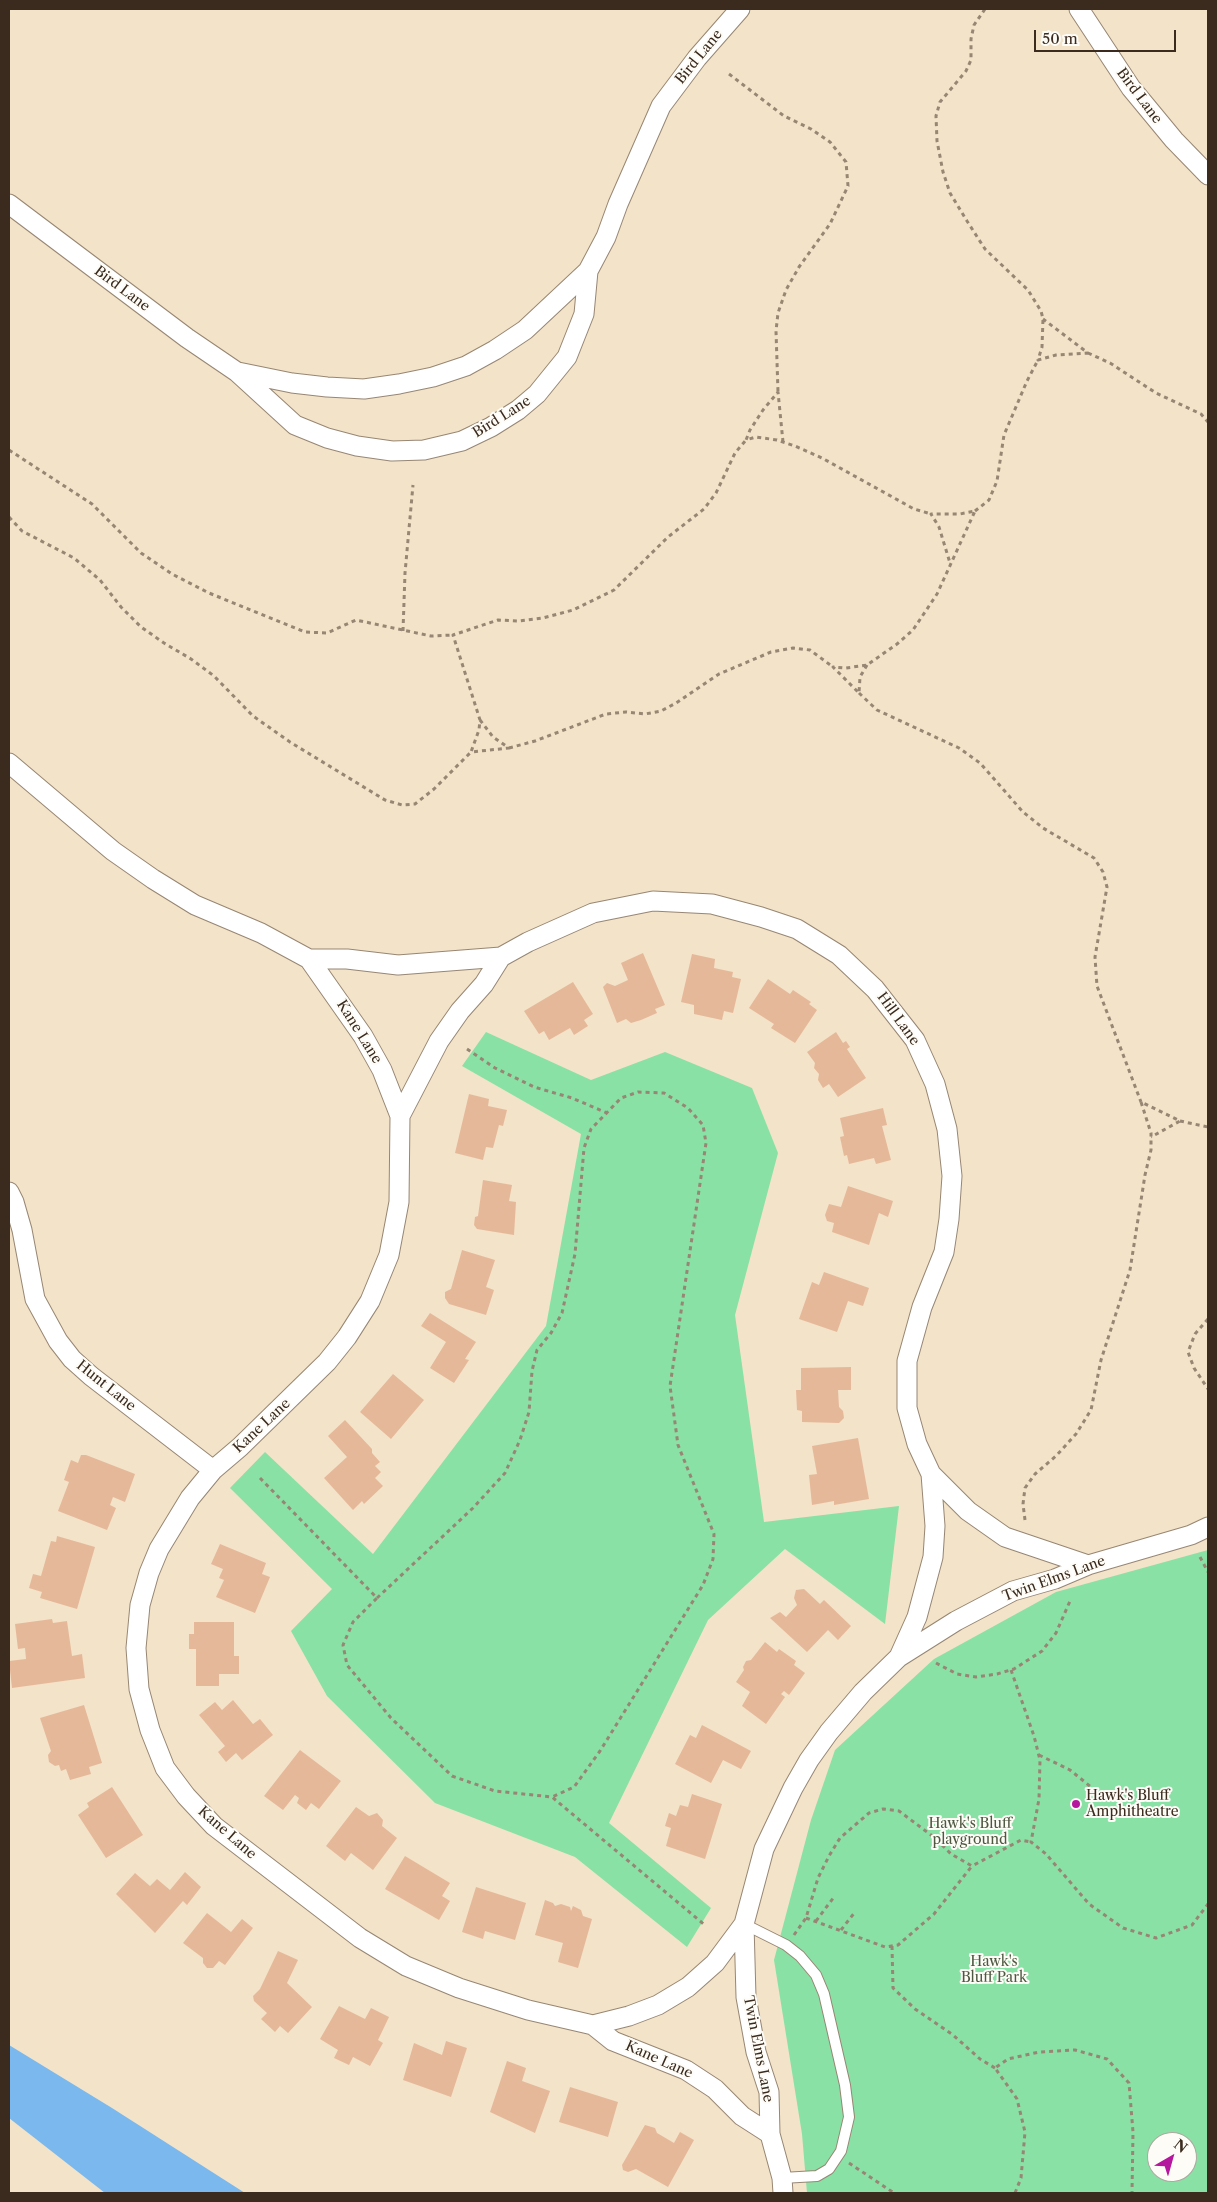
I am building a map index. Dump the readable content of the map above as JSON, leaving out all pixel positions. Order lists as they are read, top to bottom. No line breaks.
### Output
{"streets":{"street":["Bird Lane","Hill Lane","Kane Lane","Hunt Lane","Twin Elms Lane"]},"crossings":[["Kane Lane","Hunt Lane"],["Kane Lane","Twin Elms Lane"]],"parks":["Hawk's Bluff playground","Hawk's Bluff Park"],"places":["Hawk's Bluff Amphitheatre"],"scale_bar":"50 m","north":"top right"}
